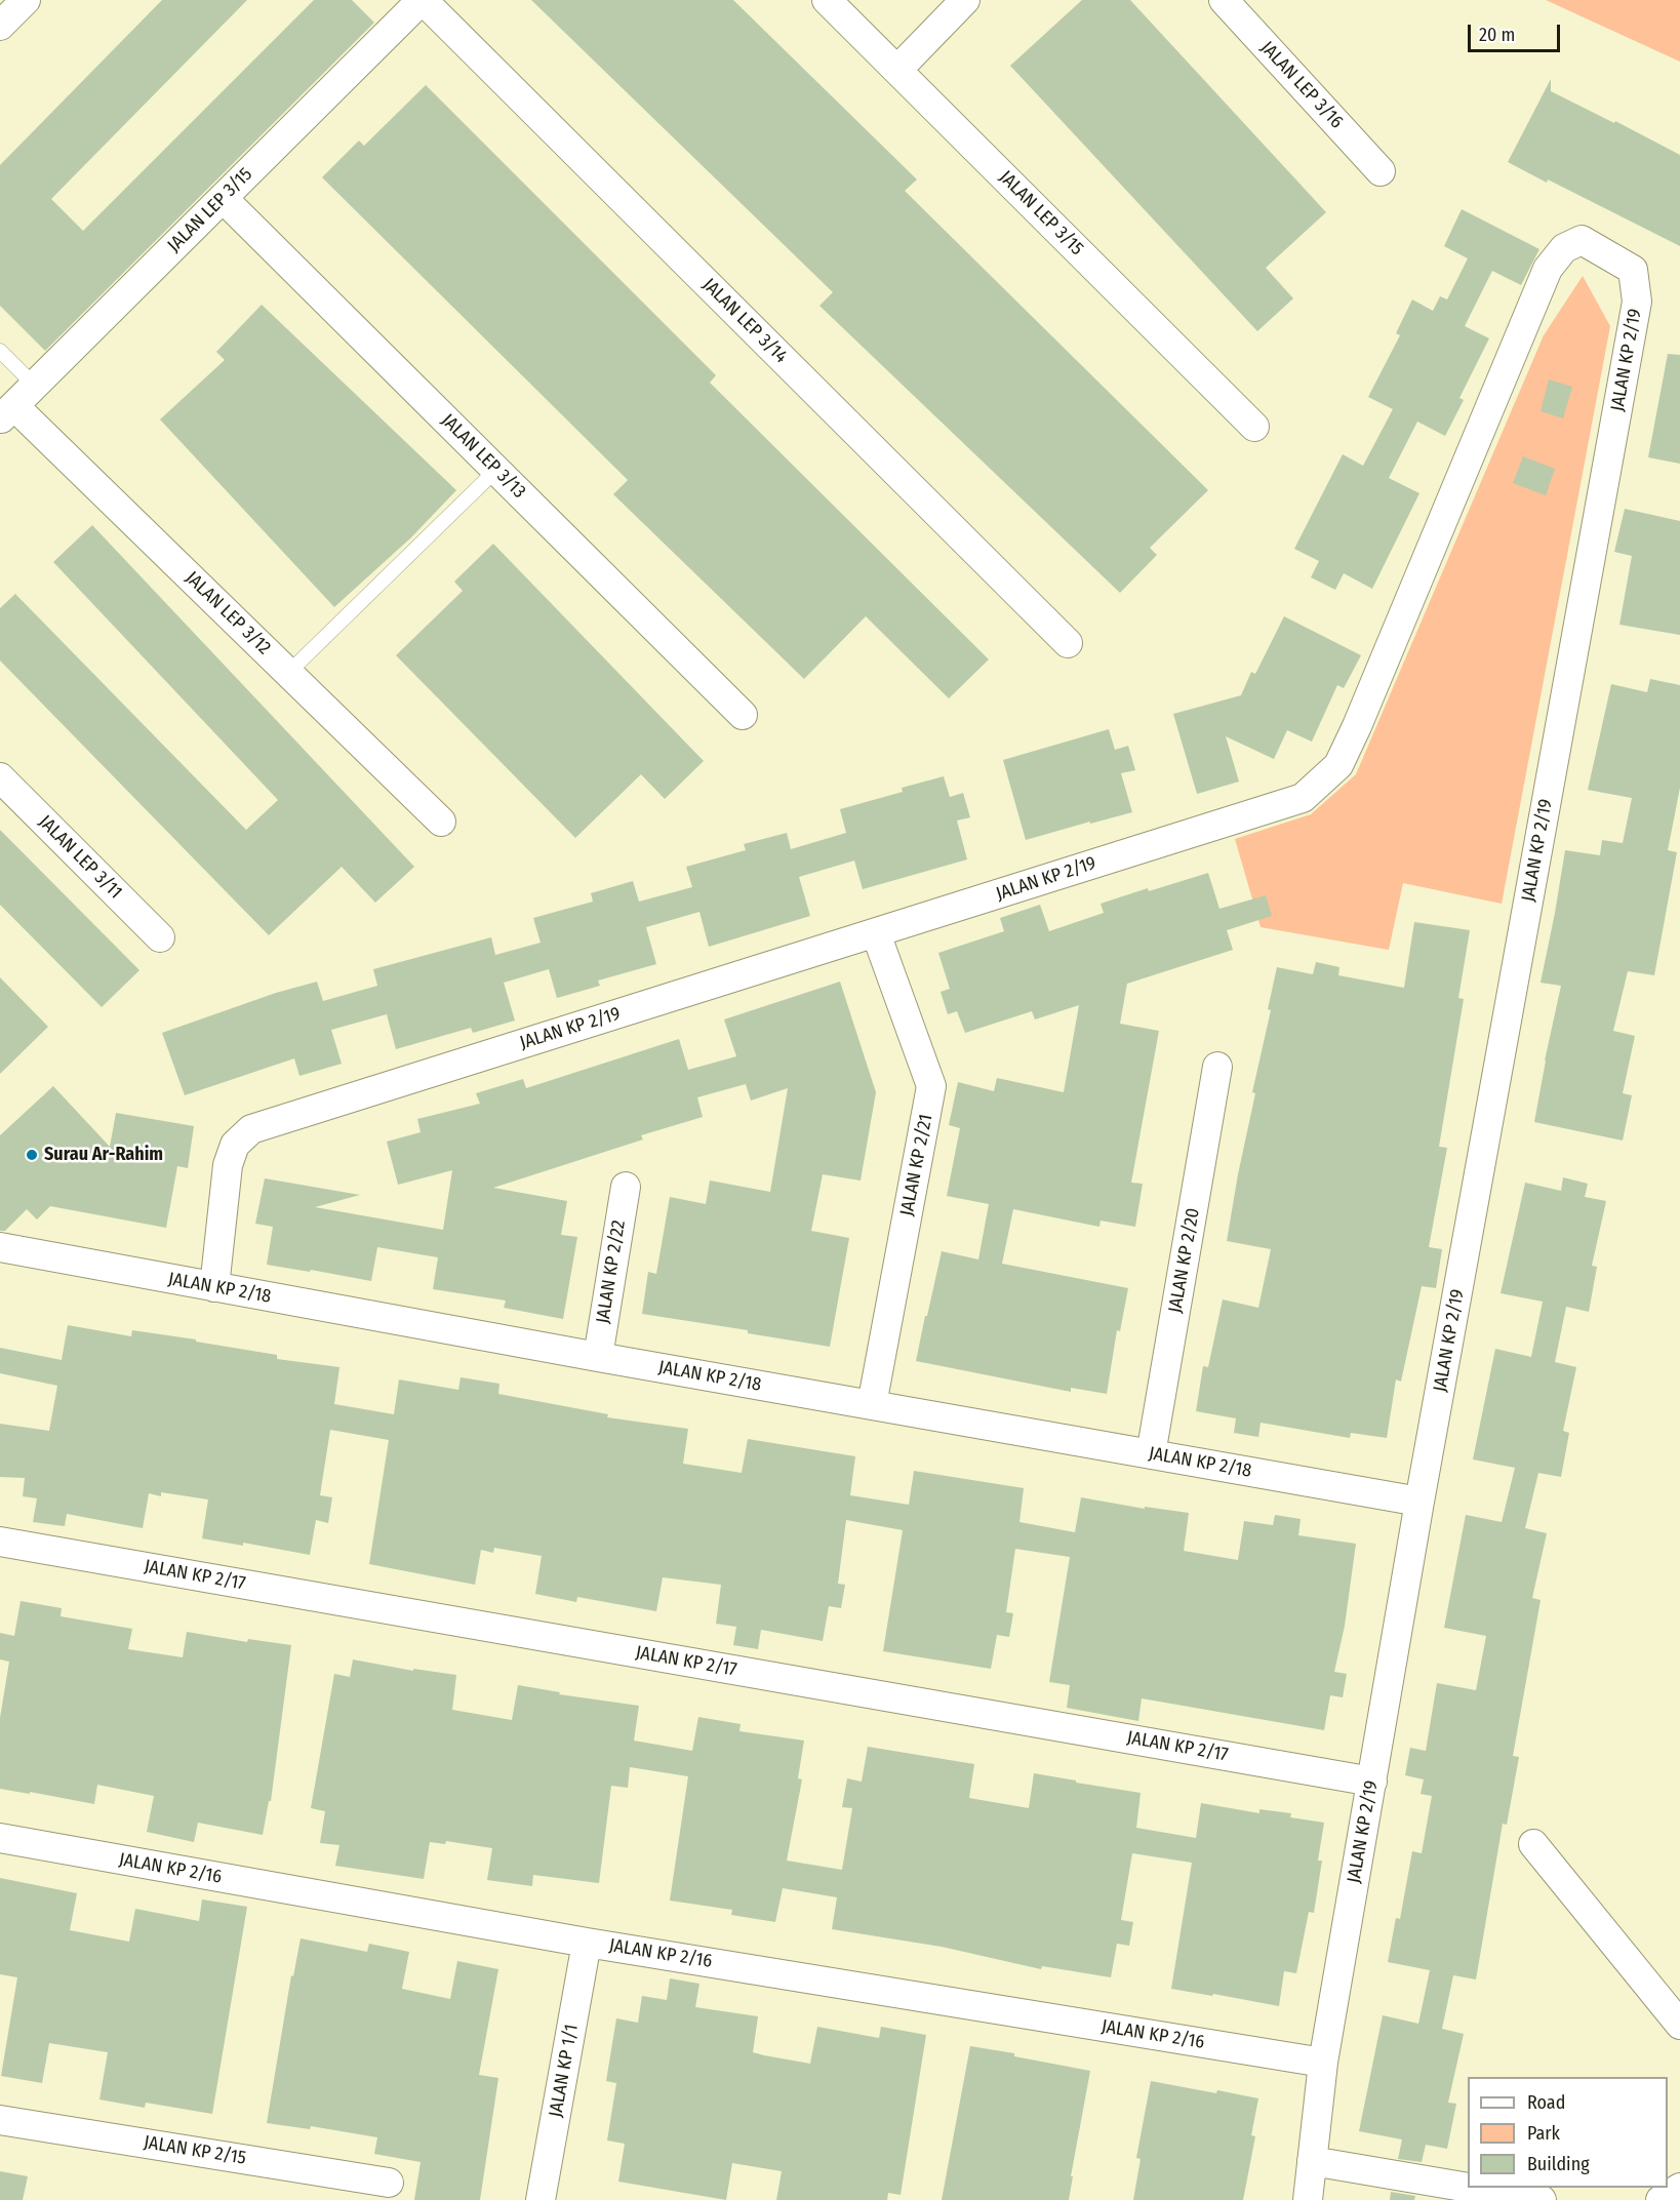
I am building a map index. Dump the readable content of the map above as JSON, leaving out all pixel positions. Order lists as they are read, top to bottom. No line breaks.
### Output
{"streets":{"street":["JALAN LEP 3/16","JALAN LEP 3/15","JALAN LEP 3/14","JALAN KP 2/19","JALAN LEP 3/13","JALAN LEP 3/12","JALAN LEP 3/11","JALAN KP 2/21","JALAN KP 2/20","JALAN KP 2/22","JALAN KP 2/18","JALAN KP 2/17","JALAN KP 2/16","JALAN KP 1/1","JALAN KP 2/15"]},"crossings":[["JALAN LEP 3/15","JALAN LEP 3/14"],["JALAN LEP 3/15","JALAN LEP 3/13"],["JALAN LEP 3/15","JALAN LEP 3/12"],["JALAN KP 2/19","JALAN KP 2/21"],["JALAN KP 2/19","JALAN KP 2/18"],["JALAN KP 2/19","JALAN KP 2/17"],["JALAN KP 2/19","JALAN KP 2/16"],["JALAN KP 2/21","JALAN KP 2/18"],["JALAN KP 2/20","JALAN KP 2/18"],["JALAN KP 2/22","JALAN KP 2/18"],["JALAN KP 2/16","JALAN KP 1/1"]],"places":["Surau Ar-Rahim"],"legend":["Road","Park","Building"],"scale_bar":"20 m"}
